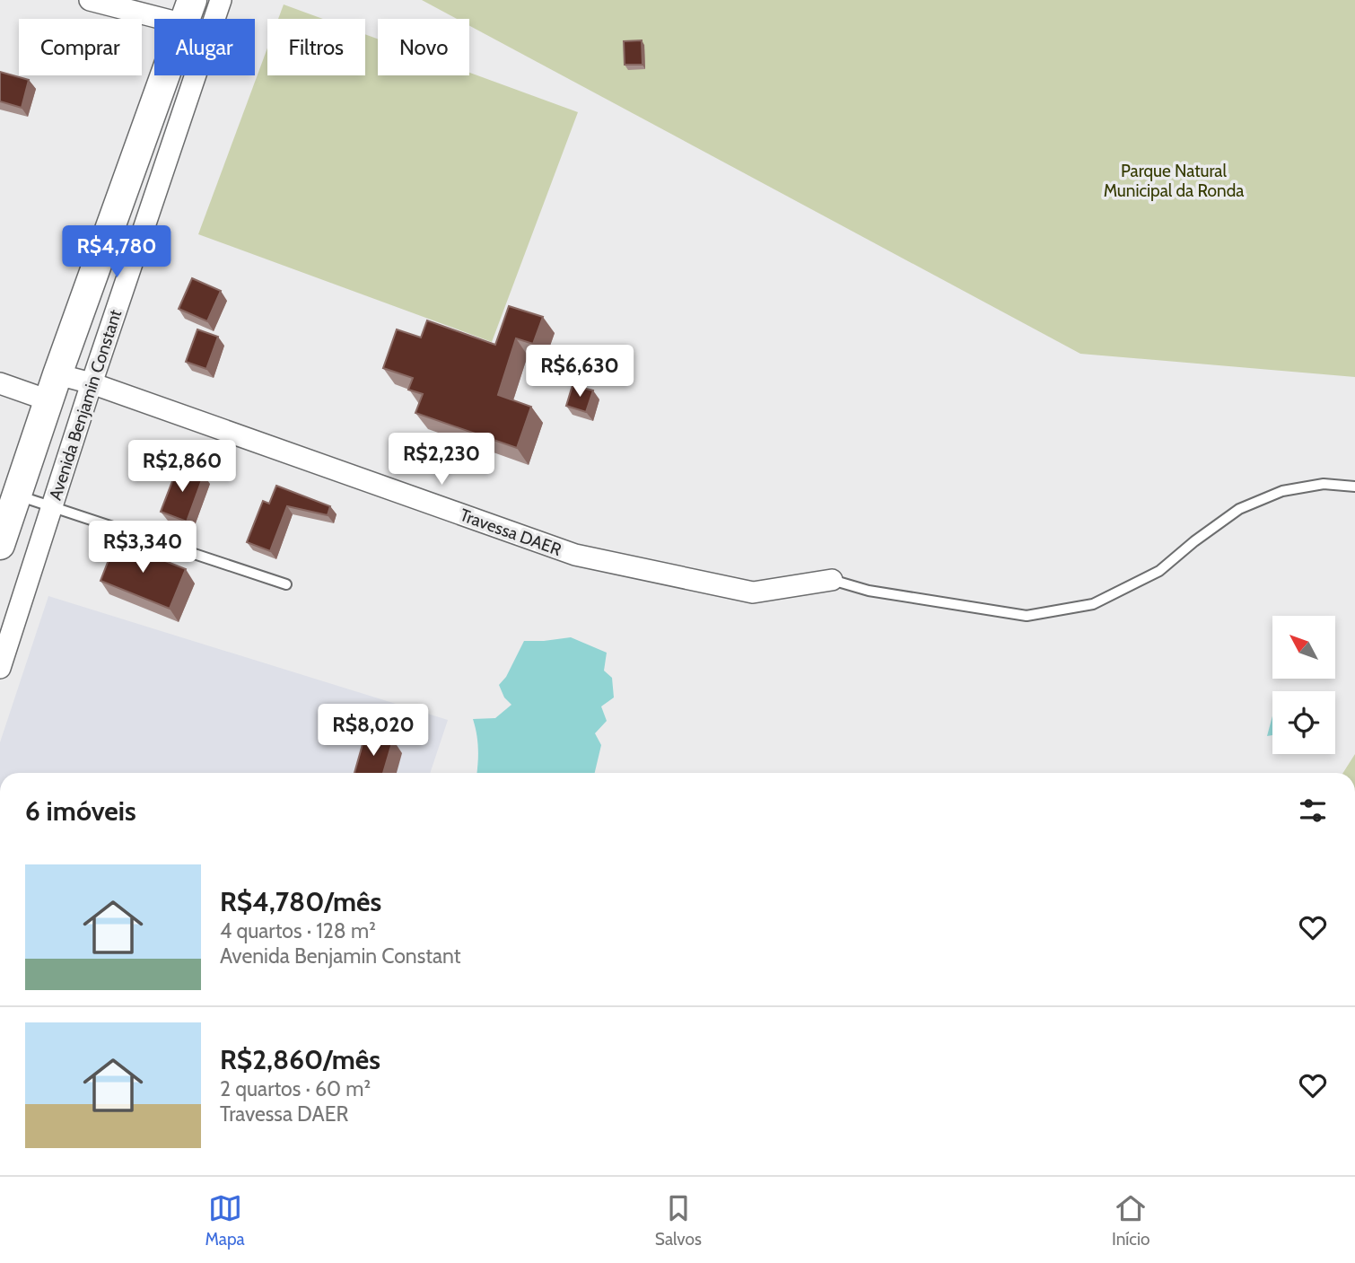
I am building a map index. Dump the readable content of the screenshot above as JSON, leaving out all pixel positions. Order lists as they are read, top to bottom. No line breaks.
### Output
{"streets":{"main road":["Avenida Benjamin Constant"],"street":["Travessa DAER"]},"crossings":[["Avenida Benjamin Constant","Travessa DAER"]],"parks":["Parque Natural Municipal da Ronda"],"north":"top left","page":{"chip":["Comprar","Alugar","Filtros","Novo"],"price":["R$4,780","R$6,630","R$2,230","R$2,860","R$3,340","R$8,020"],"heading":"6 imóveis","list":[{"name":"R$4,780/mês","note":"4 quartos · 128 m² · Avenida Benjamin Constant"},{"name":"R$2,860/mês","note":"2 quartos · 60 m² · Travessa DAER"}],"tabs":["Mapa","Salvos","Início"]}}
